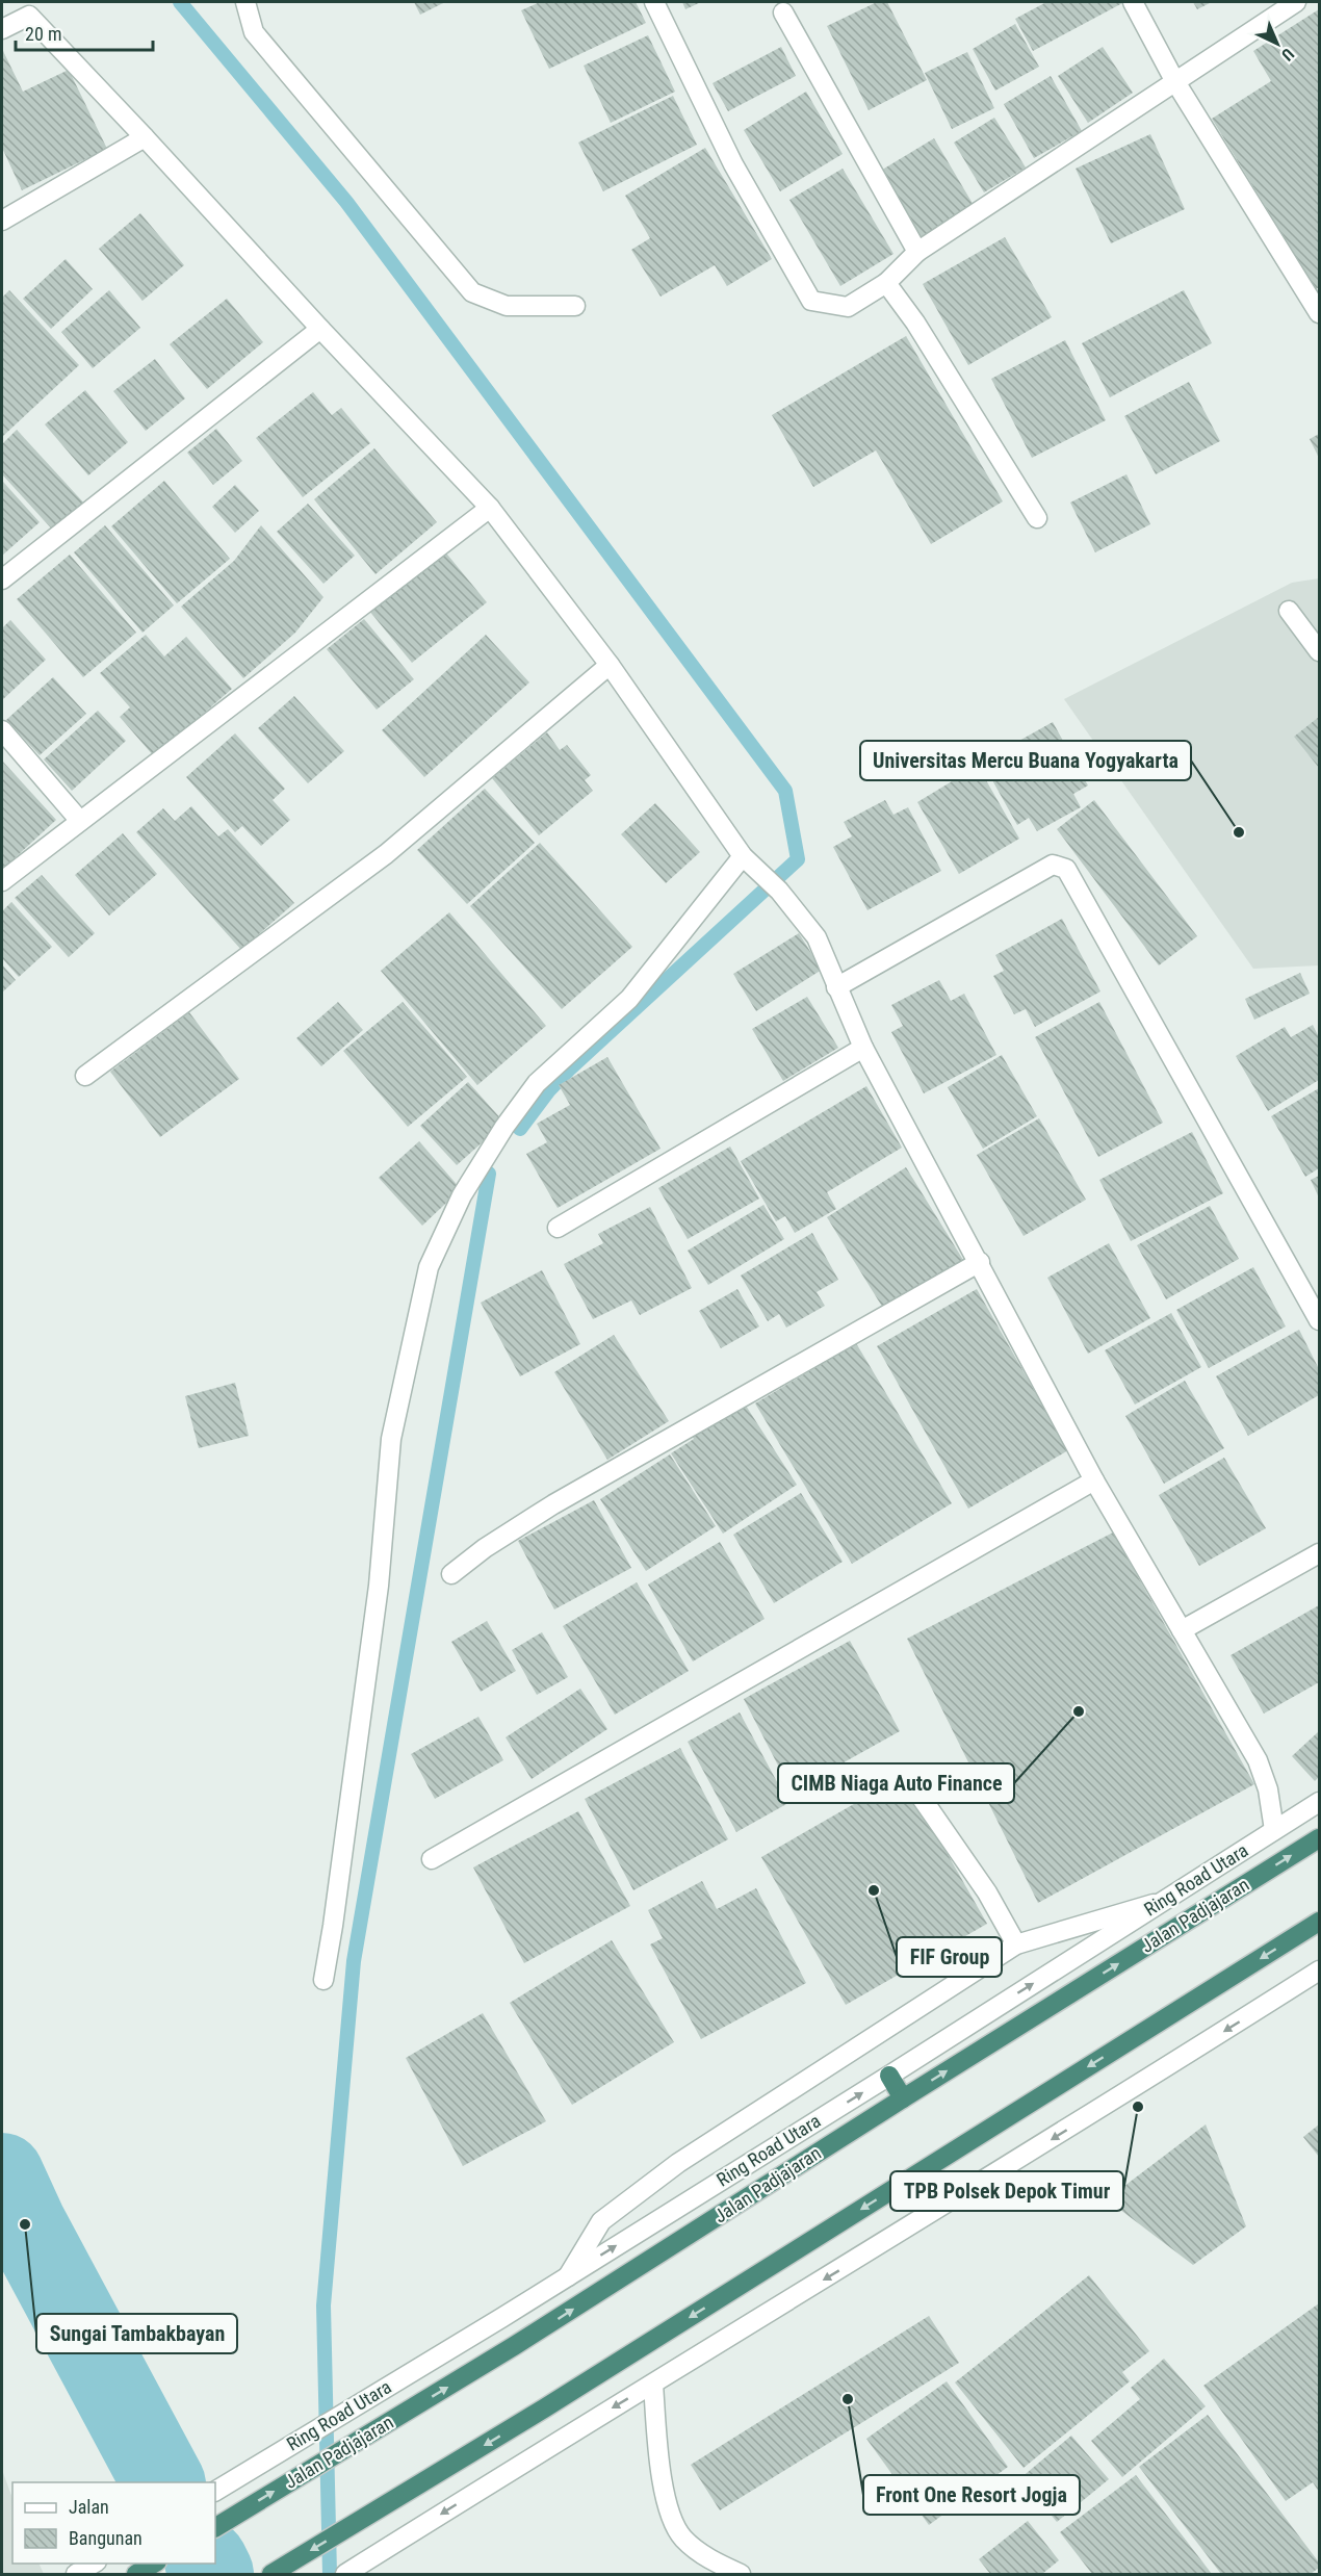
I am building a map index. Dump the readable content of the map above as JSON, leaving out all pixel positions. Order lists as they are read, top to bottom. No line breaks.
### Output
{"streets":{"highway":["Jalan Padjajaran"],"street":["Ring Road Utara"]},"places":["Universitas Mercu Buana Yogyakarta","CIMB Niaga Auto Finance","FIF Group","TPB Polsek Depok Timur","Sungai Tambakbayan","Front One Resort Jogja"],"legend":["Jalan","Bangunan"],"scale_bar":"20 m","north":"bottom right"}
